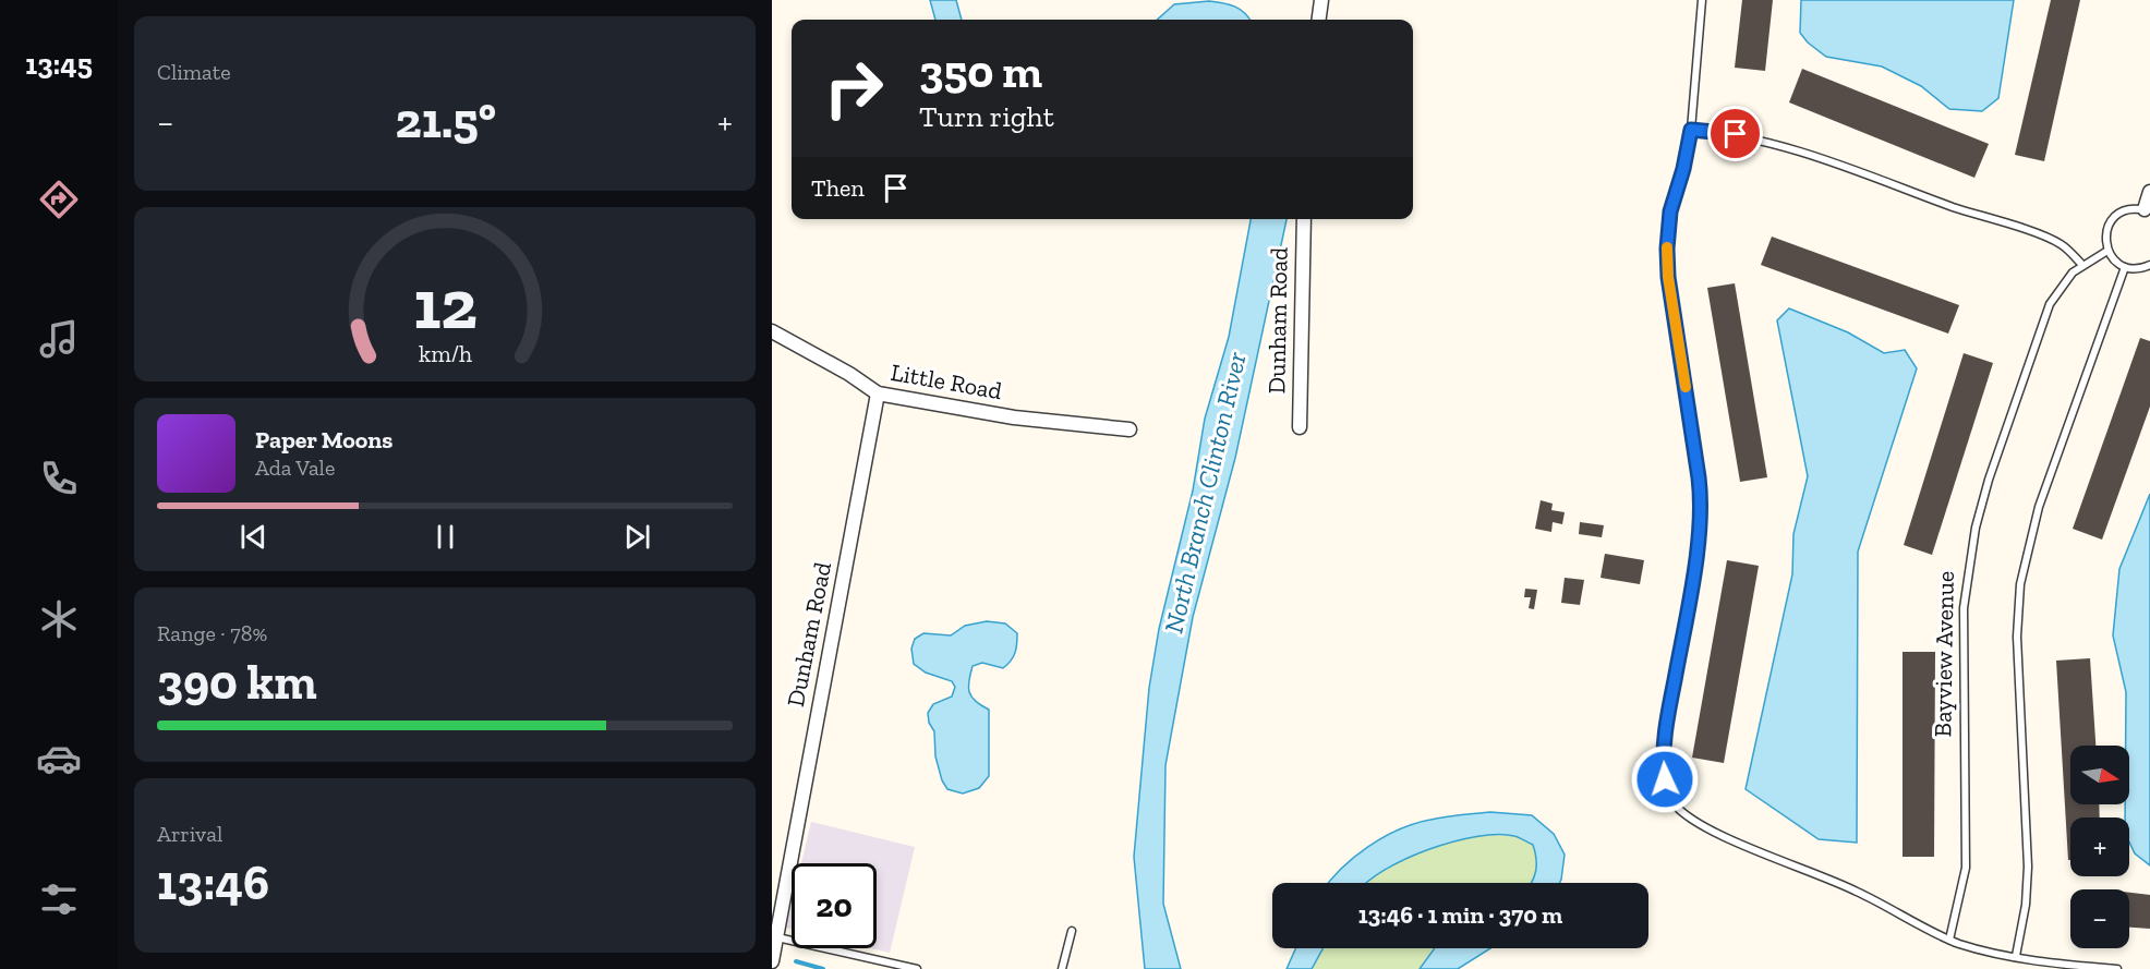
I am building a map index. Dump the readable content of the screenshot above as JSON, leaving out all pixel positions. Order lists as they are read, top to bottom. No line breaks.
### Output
{"streets":{"street":["Dunham Road","Little Road"],"lane":["Bayview Avenue"]},"crossings":[["Dunham Road","Little Road"]],"water":["North Branch Clinton River"],"north":"right","page":{"tabs":"13:45","tile":["Climate",["Range · 78%","390 km"],["Arrival","13:46"]],"turn":["350 m","Turn right"],"heat":["−","21.5°","+"],"then":"Then","song":["Paper Moons","Ada Vale"],"map_buttons":["+","−"],"limit":"20","trip":"13:46 · 1 min · 370 m","gauge":["12","km/h"]}}
